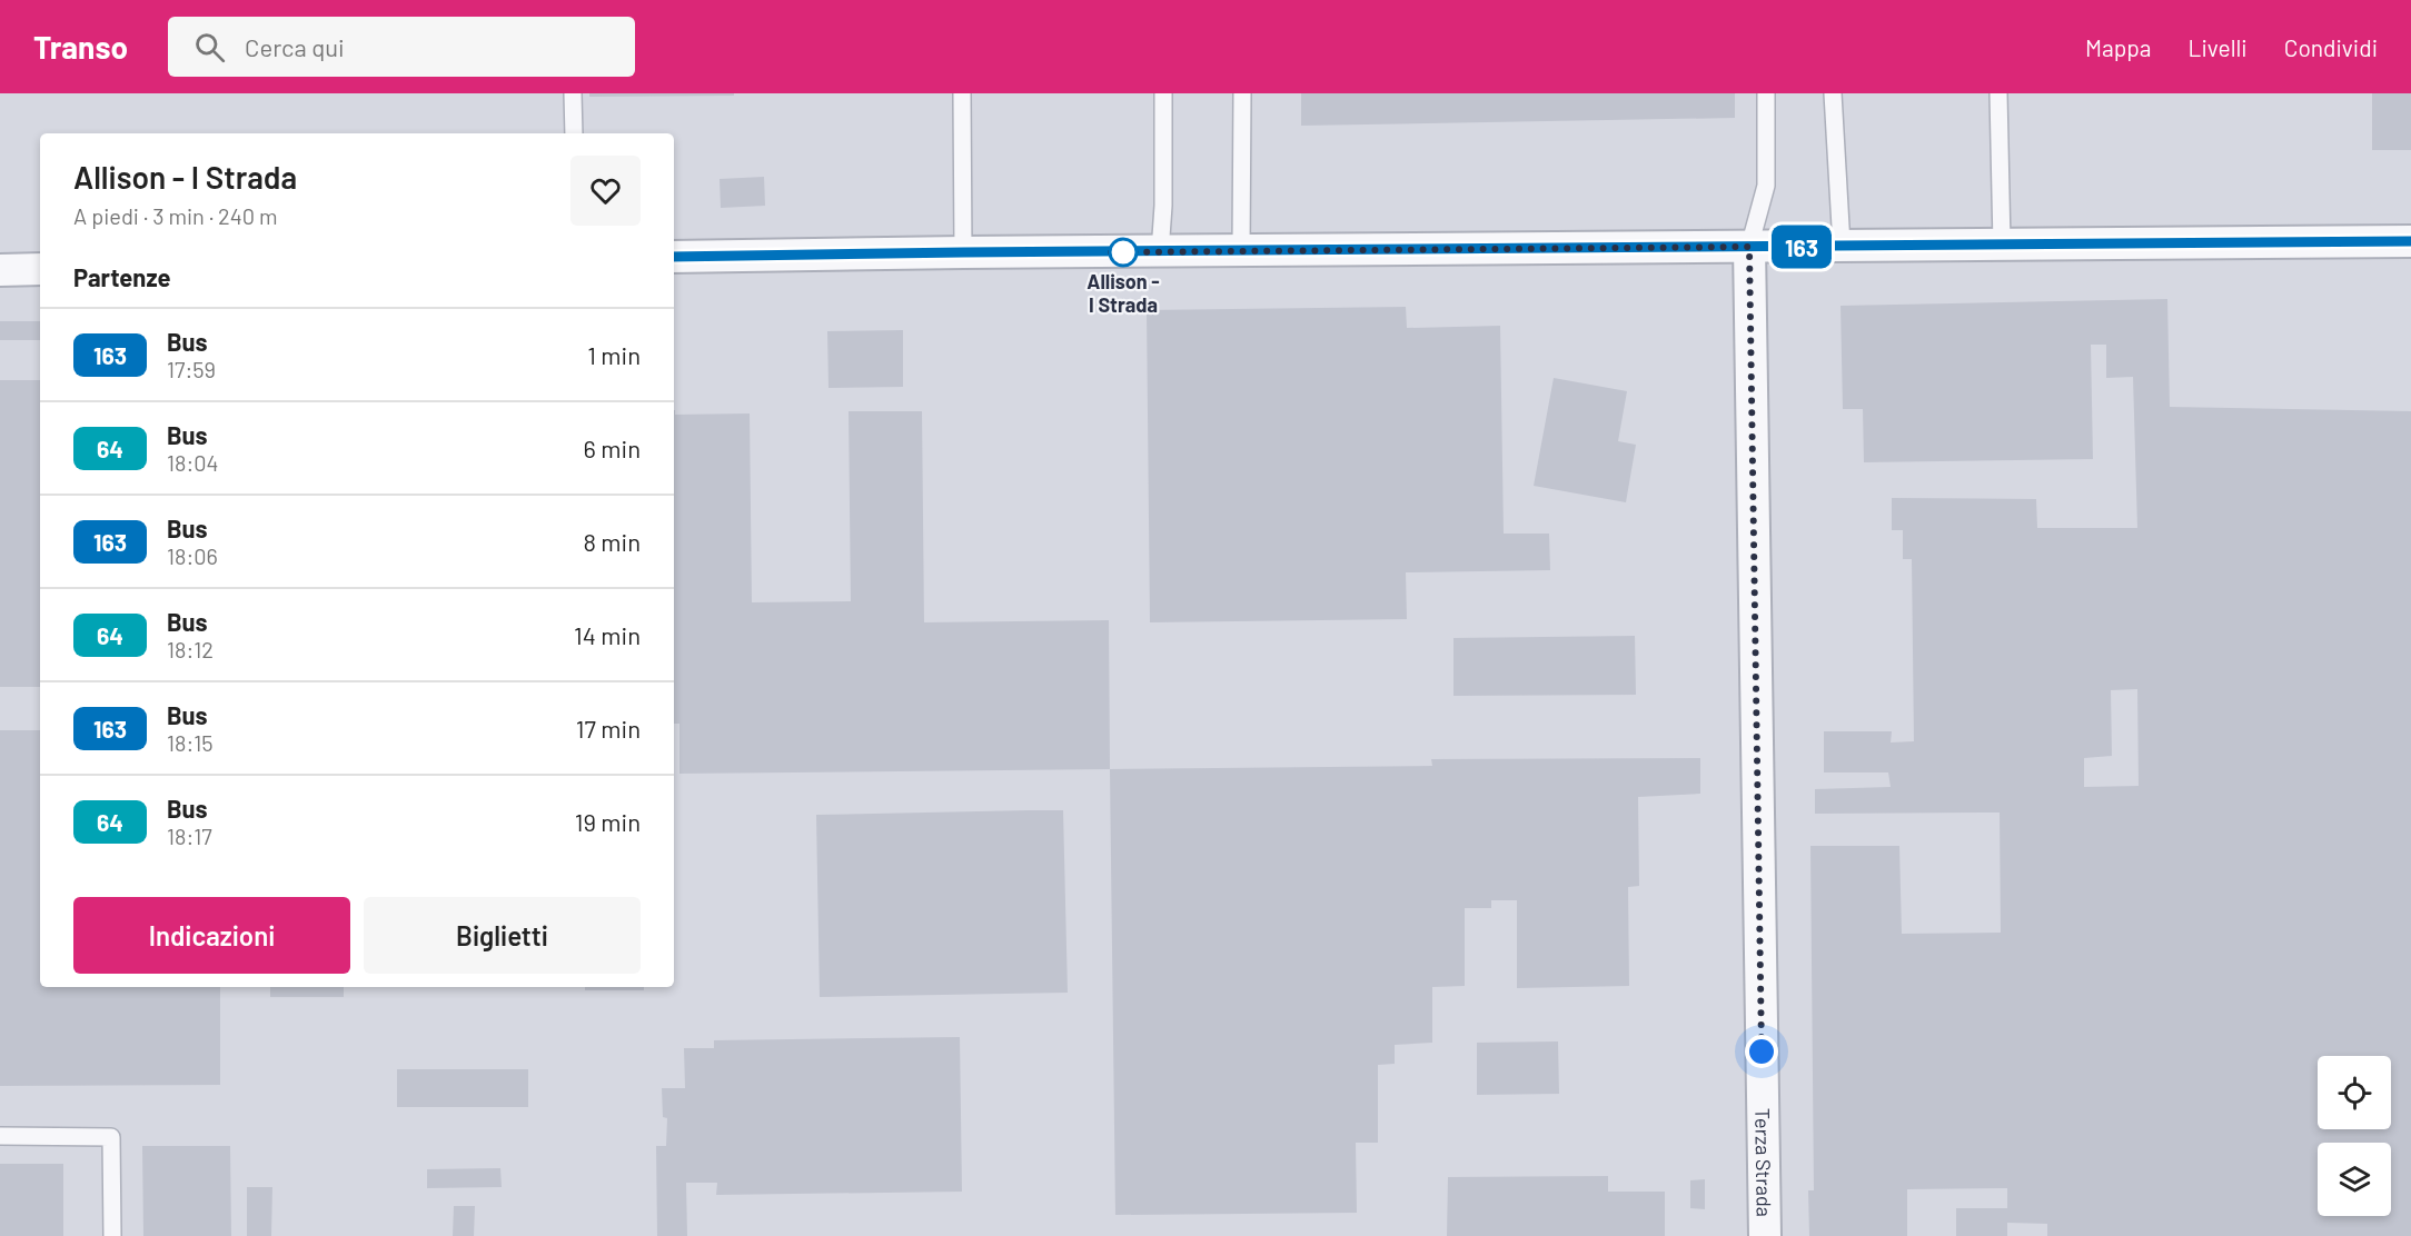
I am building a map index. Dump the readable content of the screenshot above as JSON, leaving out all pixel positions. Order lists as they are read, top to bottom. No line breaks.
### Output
{"streets":{"street":["Terza Strada"]},"places":["Allison - I Strada"],"lines":["bus line 163"],"page":{"header":"Transo","search":"Cerca qui","nav":["Mappa","Livelli","Condividi"],"on_map":"163","heading":[["Allison - I Strada","A piedi · 3 min · 240 m"],"Partenze"],"list":[{"mark":"163","name":"Bus","note":"17:59","value":"1 min"},{"mark":"64","name":"Bus","note":"18:04","value":"6 min"},{"mark":"163","name":"Bus","note":"18:06","value":"8 min"},{"mark":"64","name":"Bus","note":"18:12","value":"14 min"},{"mark":"163","name":"Bus","note":"18:15","value":"17 min"},{"mark":"64","name":"Bus","note":"18:17","value":"19 min"}],"buttons":["Indicazioni","Biglietti"]}}
